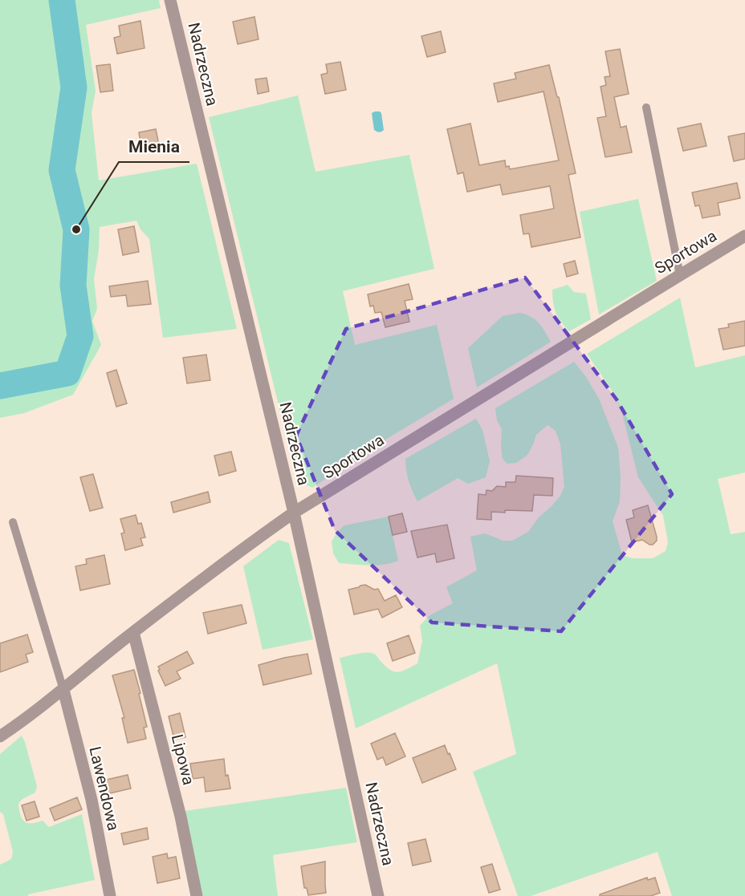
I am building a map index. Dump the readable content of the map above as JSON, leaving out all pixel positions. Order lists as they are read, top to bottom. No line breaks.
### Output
{"streets":{"street":["Nadrzeczna","Sportowa","Lipowa","Lawendowa"]},"crossings":[["Nadrzeczna","Sportowa"],["Sportowa","Lipowa"],["Sportowa","Lawendowa"]],"places":["Mienia"]}
